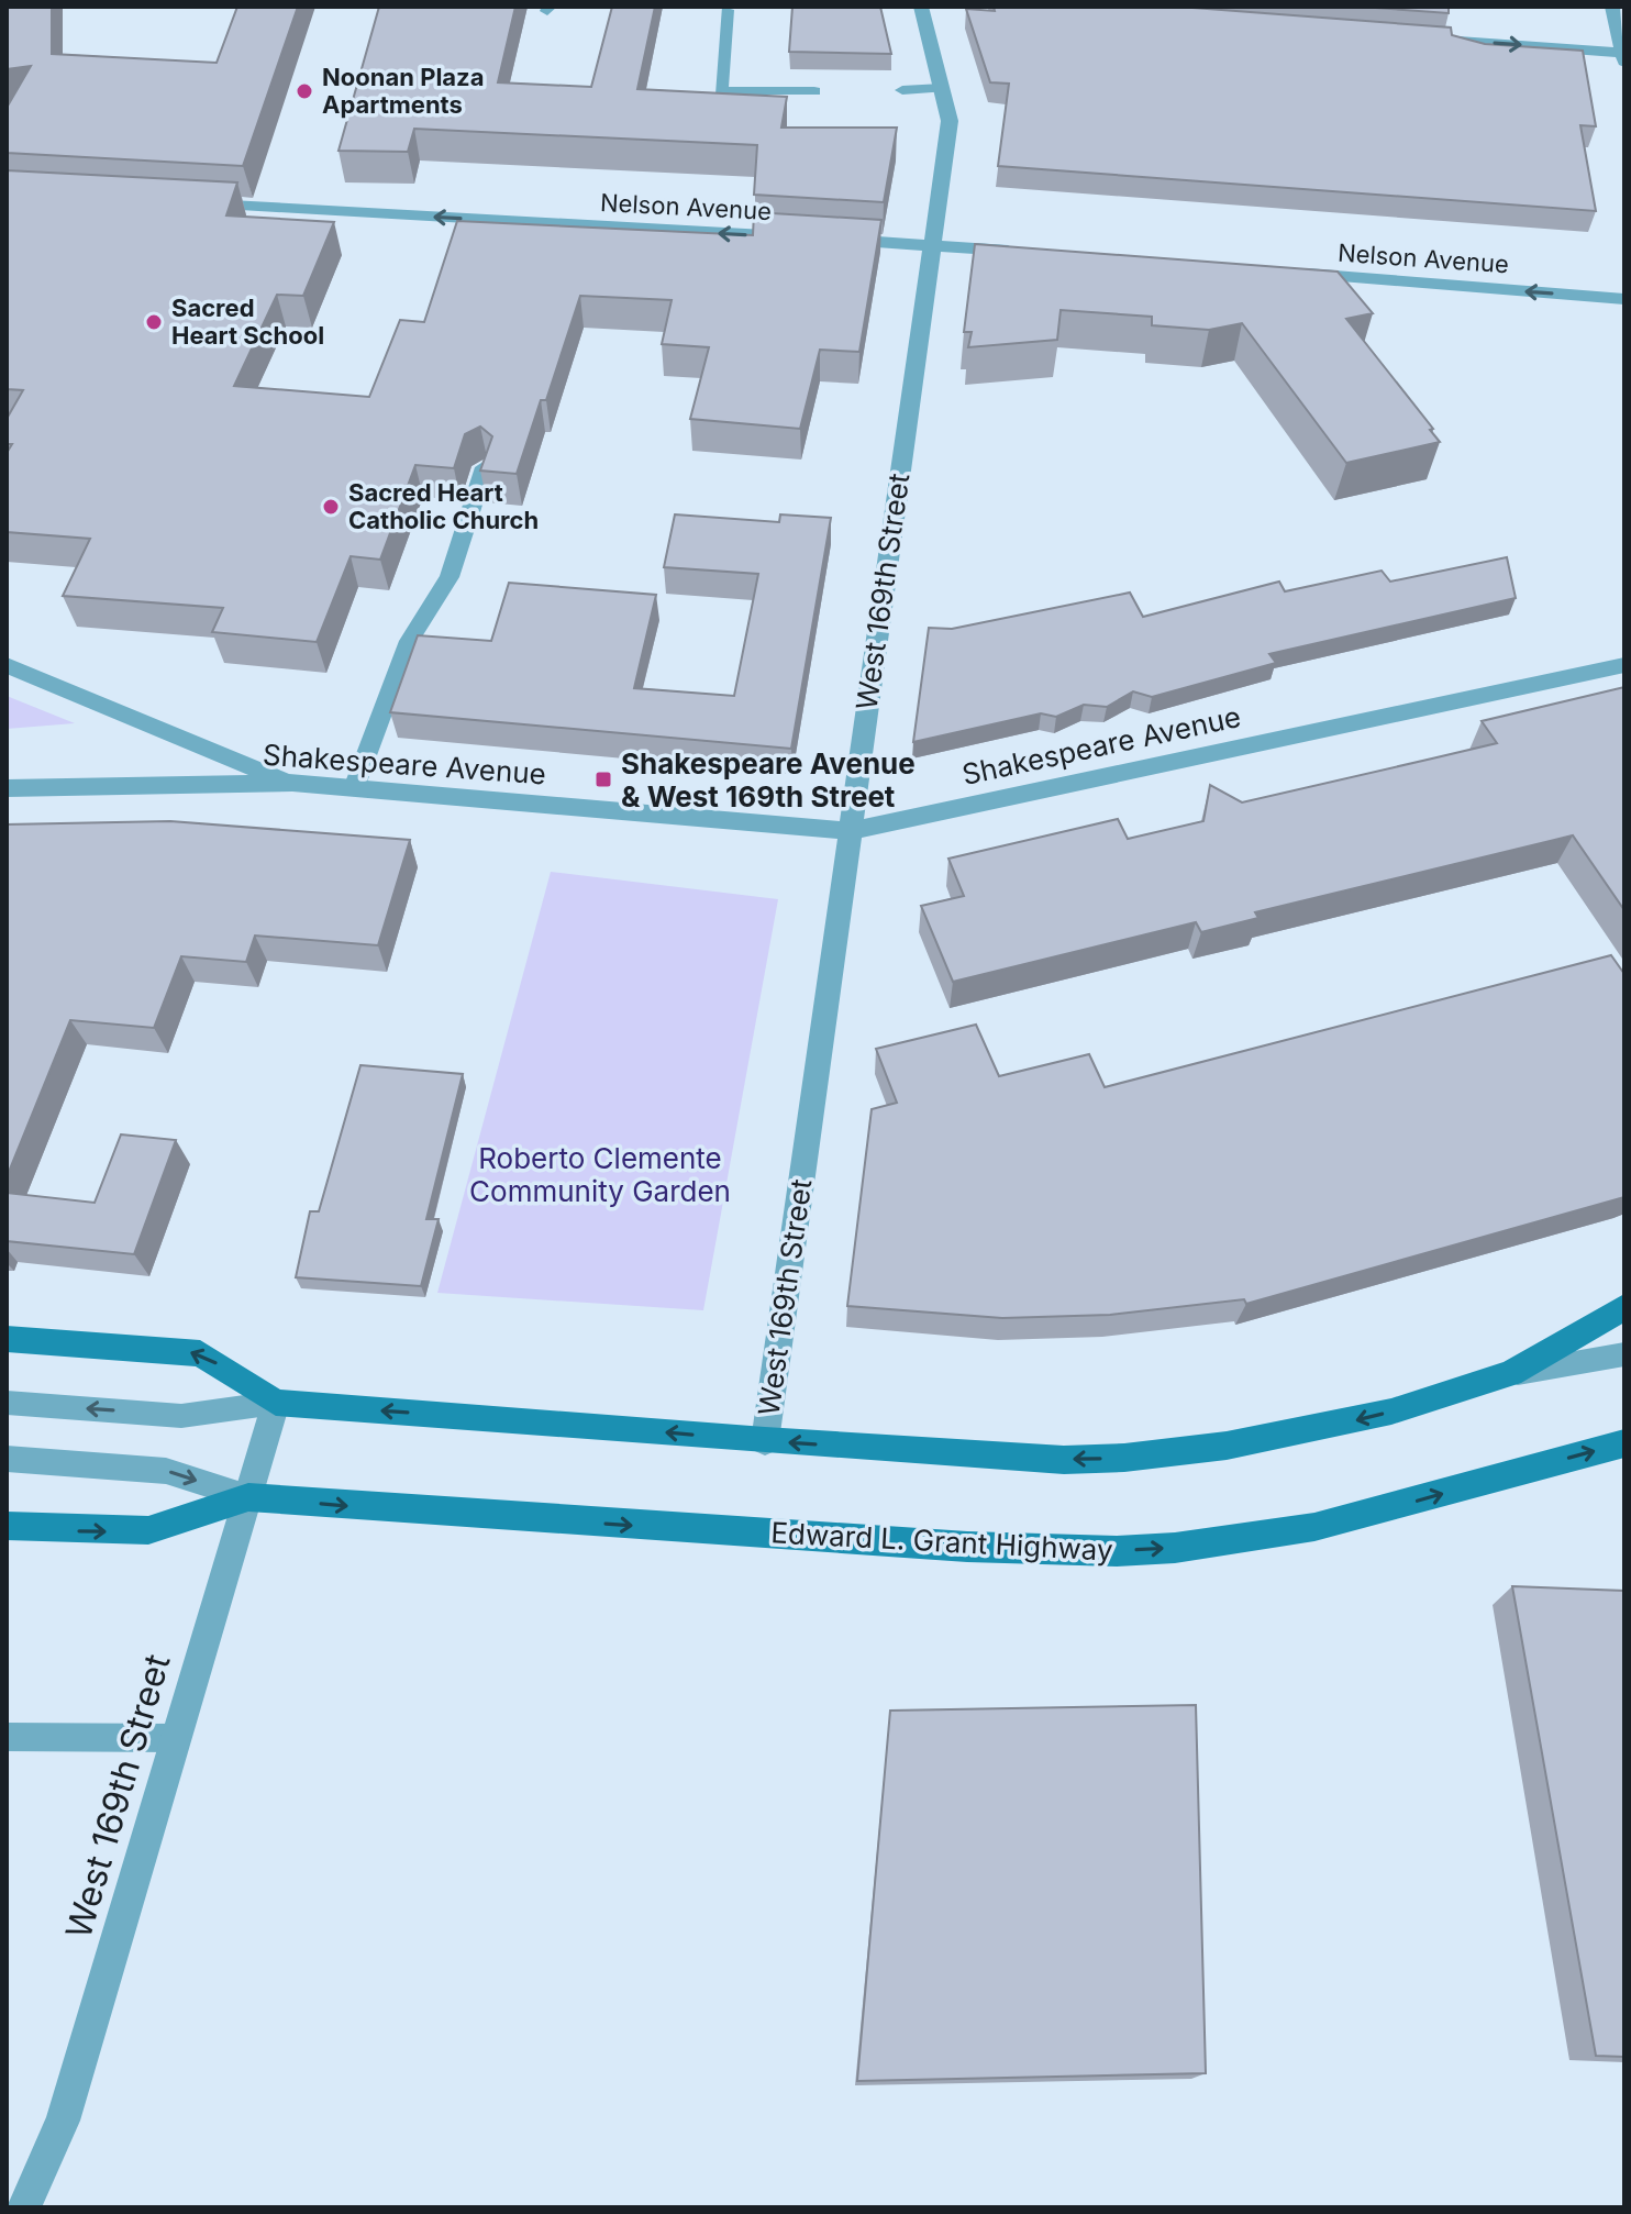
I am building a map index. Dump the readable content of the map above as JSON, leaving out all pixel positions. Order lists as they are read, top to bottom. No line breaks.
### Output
{"streets":{"main road":["Edward L. Grant Highway"],"street":["Nelson Avenue","West 169th Street","Shakespeare Avenue"]},"crossings":[["Nelson Avenue","West 169th Street"],["West 169th Street","Shakespeare Avenue"],["West 169th Street","Edward L. Grant Highway"]],"one_way":["Nelson Avenue"],"parks":["Roberto Clemente Community Garden"],"places":{"other":["Noonan Plaza Apartments","Sacred Heart School","Sacred Heart Catholic Church"],"transit":["Shakespeare Avenue & West 169th Street"]}}
